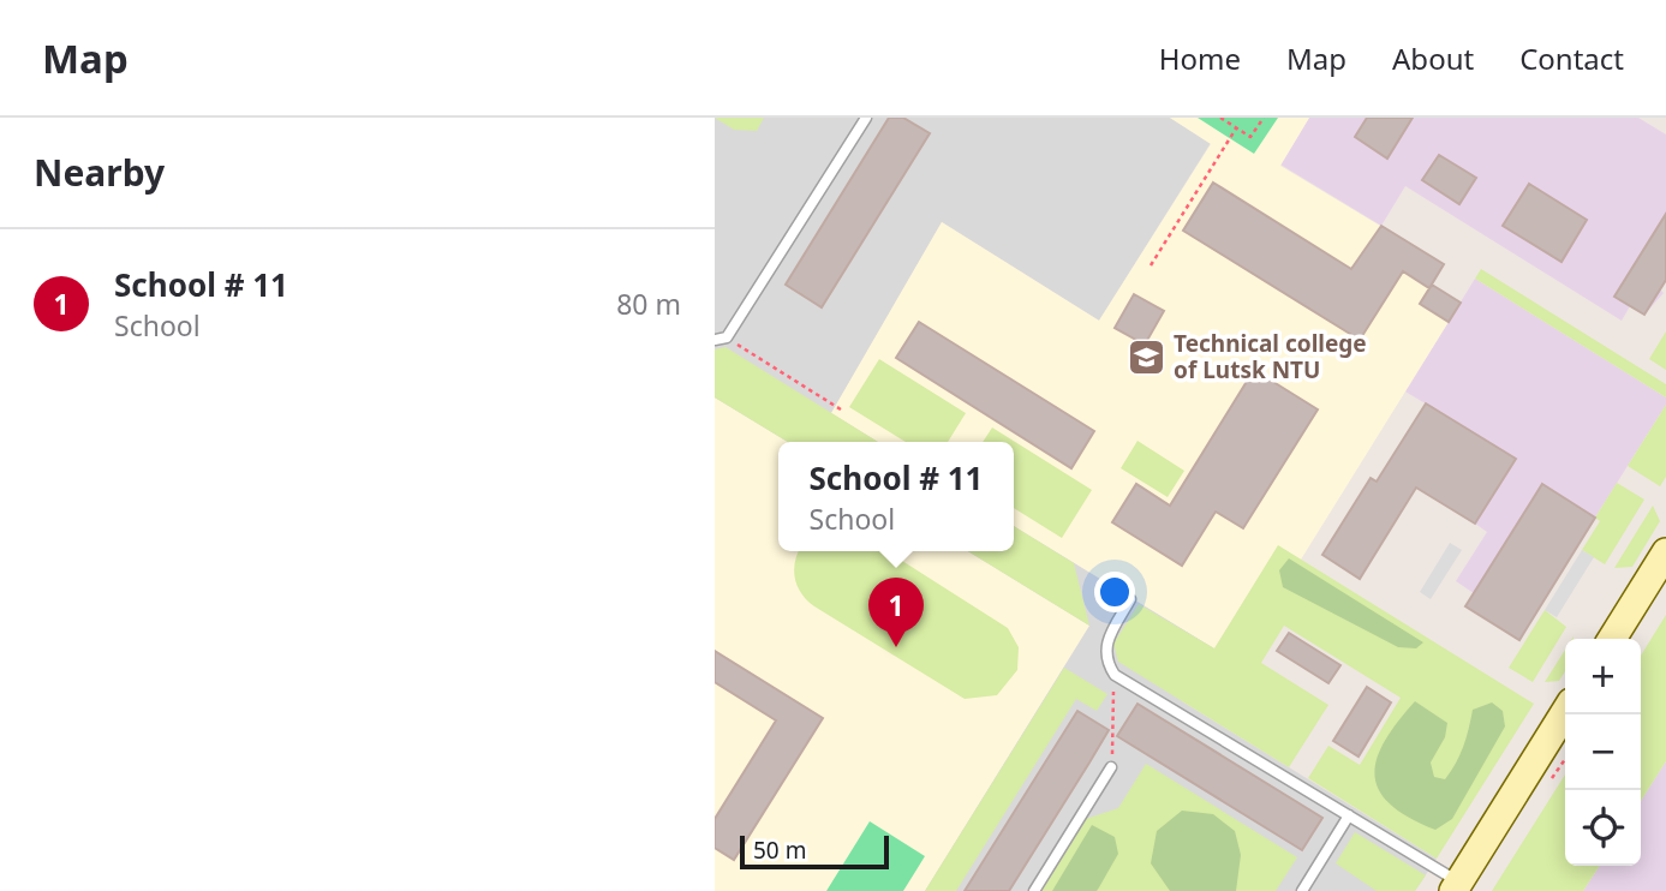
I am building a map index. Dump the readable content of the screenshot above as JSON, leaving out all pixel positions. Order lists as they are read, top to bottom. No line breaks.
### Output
{"places":{"school or university":["Technical college of Lutsk NTU"]},"scale_bar":"50 m","page":{"header":"Map","nav":["Home","Map","About","Contact"],"heading":"Nearby","list":[{"mark":"1","name":"School # 11","note":"School","value":"80 m"}],"popup":["School # 11","School"],"pins":"1","map_buttons":["+","−"],"scale":"50 m"}}
